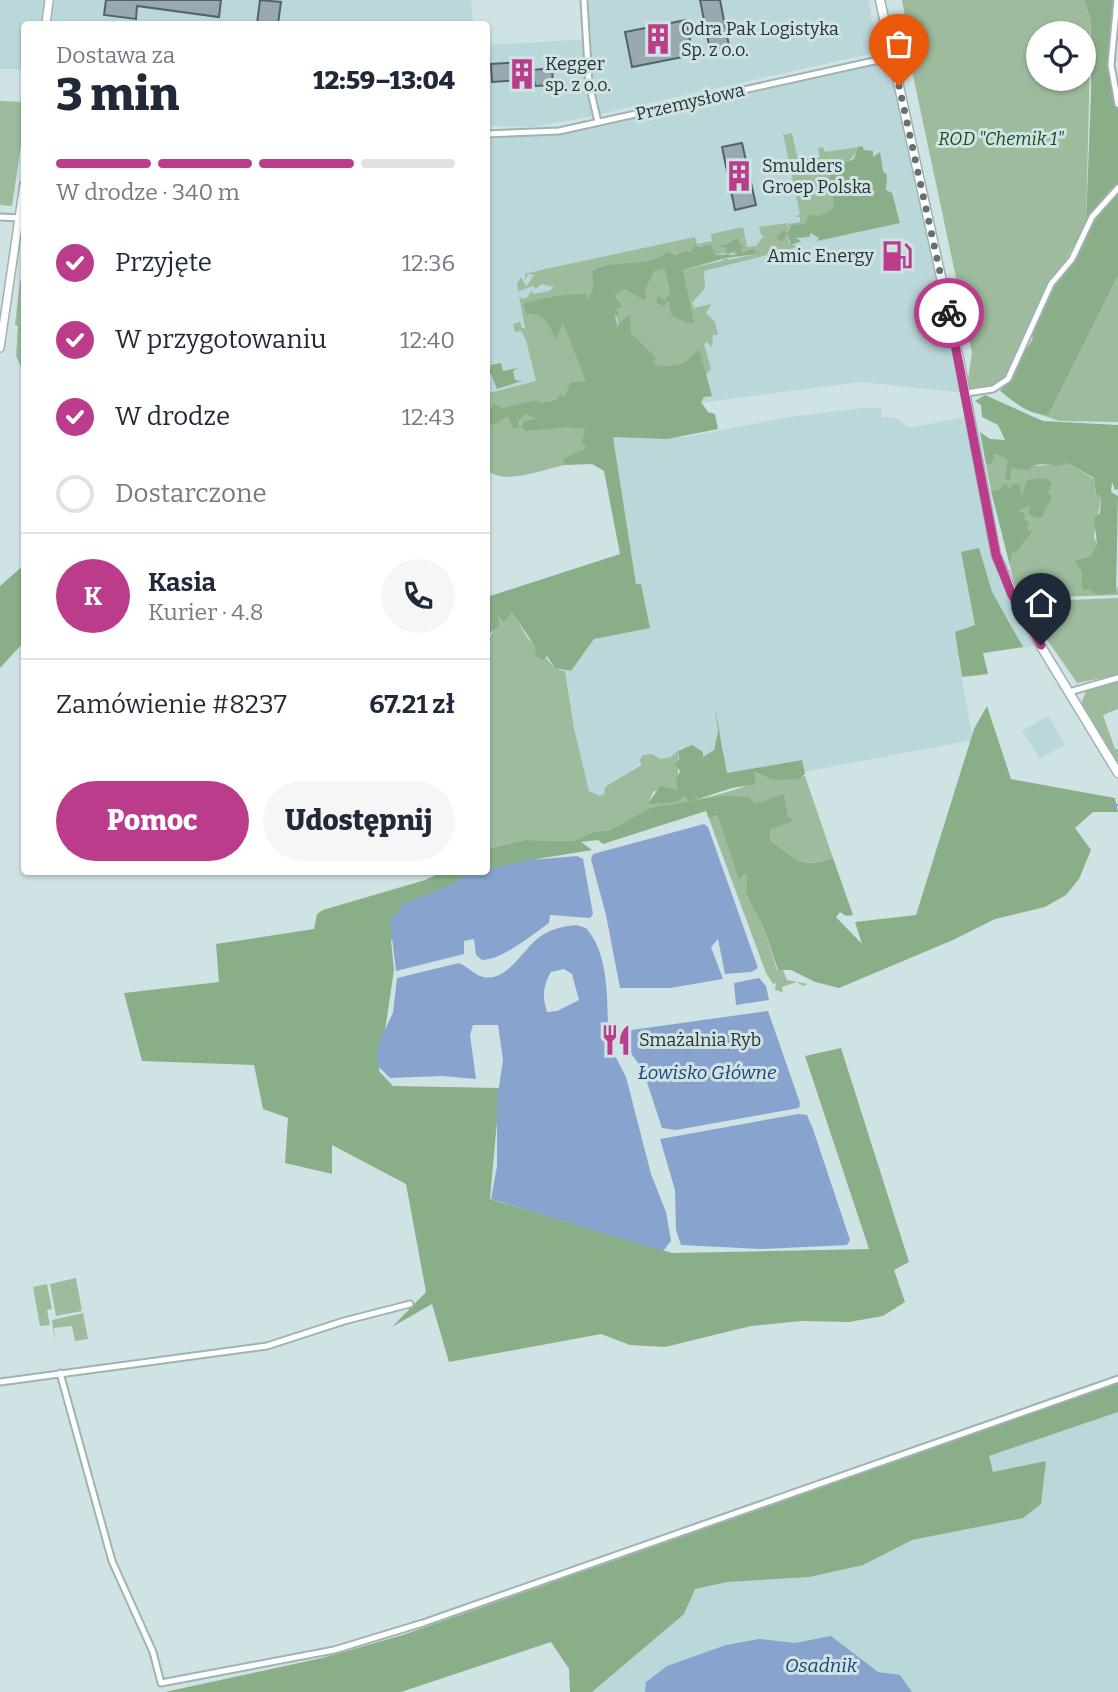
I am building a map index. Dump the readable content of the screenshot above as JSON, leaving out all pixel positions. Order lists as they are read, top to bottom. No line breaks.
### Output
{"streets":{"street":["Przemysłowa"]},"water":["Łowisko Główne","Osadnik"],"parks":["ROD \"Chemik 1\""],"places":{"building":["Odra Pak Logistyka Sp. z o.o.","Kegger sp. z o.o.","Smulders Groep Polska"],"fuel station":["Amic Energy"],"restaurant":["Smażalnia Ryb"]},"page":{"heading":["3 min","Dostawa za","12:59–13:04"],"panel":["Kasia","Kurier · 4.8","Zamówienie #8237","67.21 zł"],"bar":"W drodze · 340 m","list":[["Przyjęte","12:36"],["W przygotowaniu","12:40"],["W drodze","12:43"],"Dostarczone"],"round":"K","buttons":["Pomoc","Udostępnij"]}}
